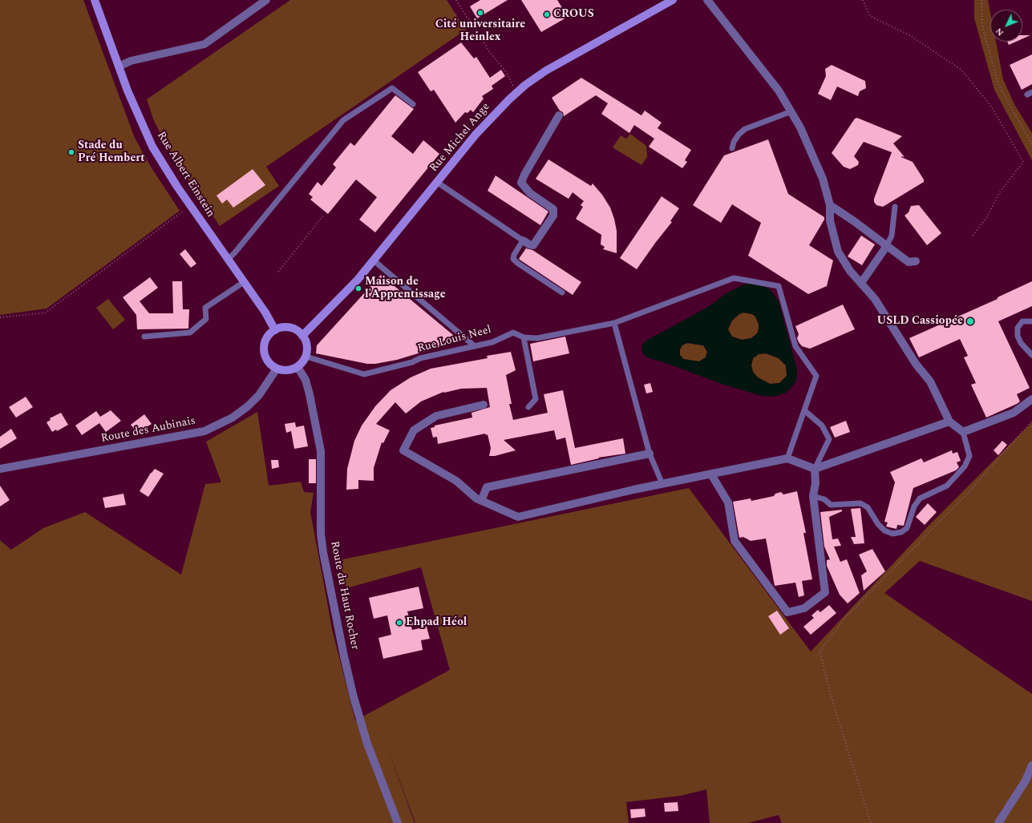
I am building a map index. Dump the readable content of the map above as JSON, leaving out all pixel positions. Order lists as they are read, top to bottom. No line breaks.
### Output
{"streets":{"street":["Rue Michel Ange","Rue Albert Einstein","Route des Aubinais","Route du Haut Rocher"],"lane":["Rue Louis Neel"]},"crossings":[["Rue Michel Ange","Rue Albert Einstein"],["Rue Michel Ange","Rue Louis Neel"],["Rue Michel Ange","Route des Aubinais"],["Rue Michel Ange","Route du Haut Rocher"],["Rue Albert Einstein","Rue Louis Neel"],["Rue Albert Einstein","Route des Aubinais"],["Rue Albert Einstein","Route du Haut Rocher"],["Rue Louis Neel","Route des Aubinais"],["Rue Louis Neel","Route du Haut Rocher"],["Route des Aubinais","Route du Haut Rocher"]],"places":["Cité universitaire Heinlex","CROUS","Stade du Pré Hembert","Maison de l'Apprentissage","USLD Cassiopée","Ehpad Héol"],"north":"bottom left"}
